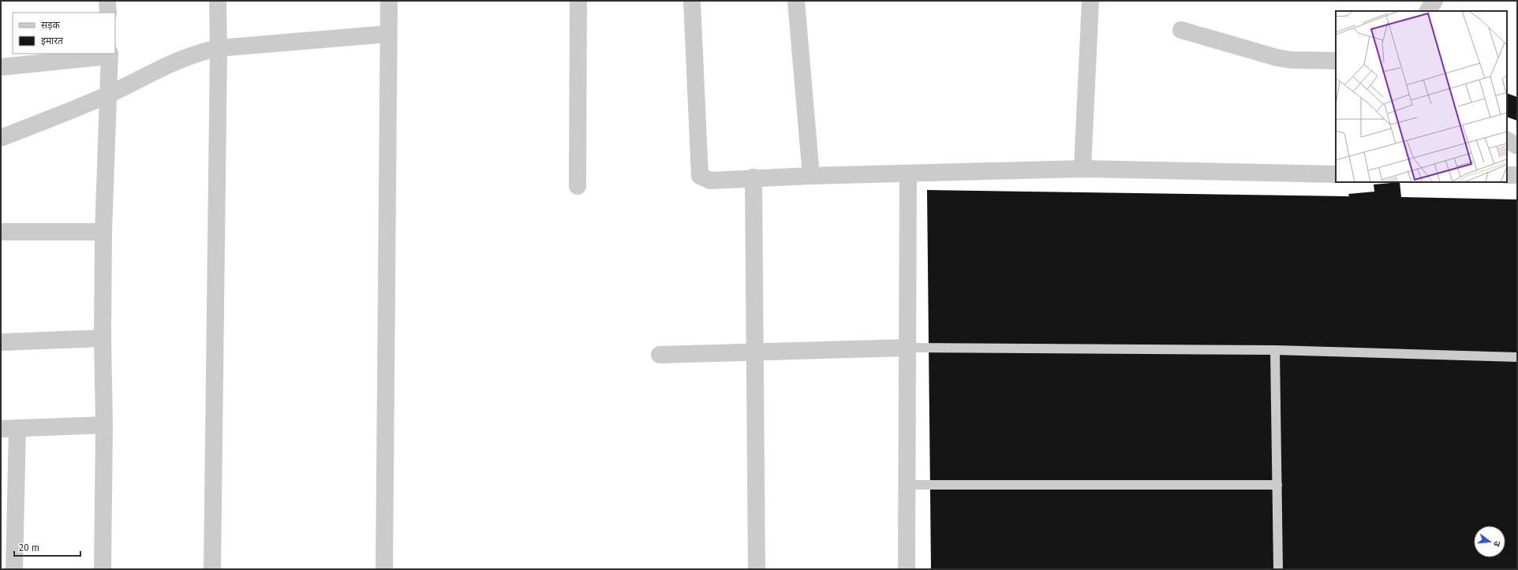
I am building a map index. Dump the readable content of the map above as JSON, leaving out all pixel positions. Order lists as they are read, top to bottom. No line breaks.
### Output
{"legend":["सड़क","इमारत"],"scale_bar":"20 m","north":"right"}
